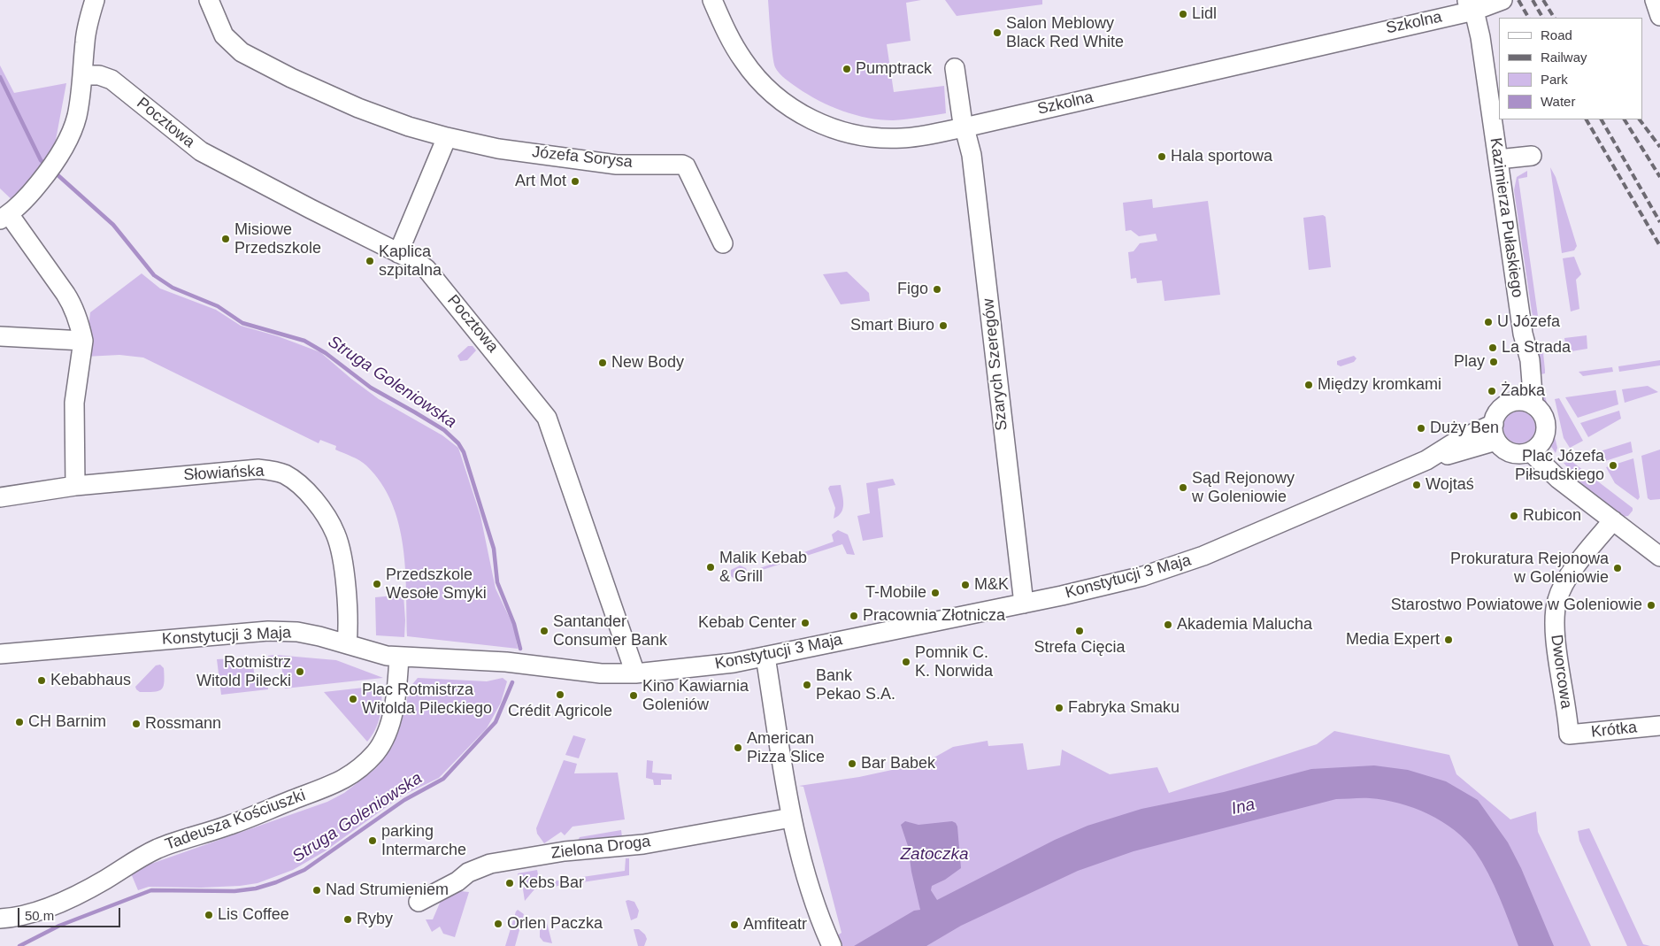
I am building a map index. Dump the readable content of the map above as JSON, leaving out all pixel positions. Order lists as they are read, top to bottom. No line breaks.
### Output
{"streets":{"street":["Szkolna","Pocztowa","Józefa Sorysa","Kazimierza Pułaskiego","Szarych Szeregów","Słowiańska","Konstytucji 3 Maja","Dworcowa","Krótka","Tadeusza Kościuszki","Zielona Droga"]},"crossings":[["Szkolna","Kazimierza Pułaskiego"],["Szkolna","Szarych Szeregów"],["Pocztowa","Konstytucji 3 Maja"],["Kazimierza Pułaskiego","Konstytucji 3 Maja"],["Szarych Szeregów","Konstytucji 3 Maja"],["Słowiańska","Konstytucji 3 Maja"],["Konstytucji 3 Maja","Tadeusza Kościuszki"],["Dworcowa","Krótka"]],"water":["Struga Goleniowska","Ina","Zatoczka"],"places":["Lidl","Salon Meblowy Black Red White","Pumptrack","Hala sportowa","Art Mot","Misiowe Przedszkole","Kaplica szpitalna","Figo","U Józefa","Smart Biuro","La Strada","Play","New Body","Między kromkami","Żabka","Duży Ben","Plac Józefa Piłsudskiego","Wojtaś","Sąd Rejonowy w Goleniowie","Rubicon","Malik Kebab & Grill","Prokuratura Rejonowa w Goleniowie","Przedszkole Wesołe Smyki","M&K","T-Mobile","Starostwo Powiatowe w Goleniowie","Pracownia Złotnicza","Kebab Center","Akademia Malucha","Santander Consumer Bank","Strefa Cięcia","Media Expert","Pomnik C. K. Norwida","Rotmistrz Witold Pilecki","Kebabhaus","Bank Pekao S.A.","Crédit Agricole","Kino Kawiarnia Goleniów","Plac Rotmistrza Witolda Pileckiego","Fabryka Smaku","CH Barnim","Rossmann","American Pizza Slice","Bar Babek","parking Intermarche","Kebs Bar","Nad Strumieniem","Lis Coffee","Ryby","Orlen Paczka","Amfiteatr"],"legend":["Road","Railway","Park","Water"],"scale_bar":"50 m"}
